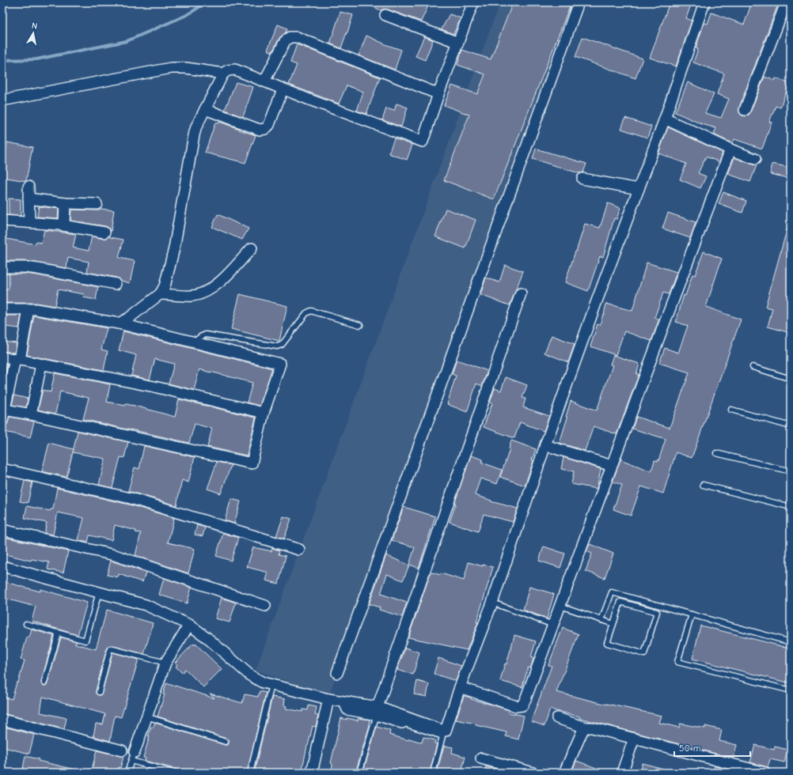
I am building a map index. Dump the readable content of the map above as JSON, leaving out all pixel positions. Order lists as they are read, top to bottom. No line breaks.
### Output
{"scale_bar":"50 m","north":"top"}
